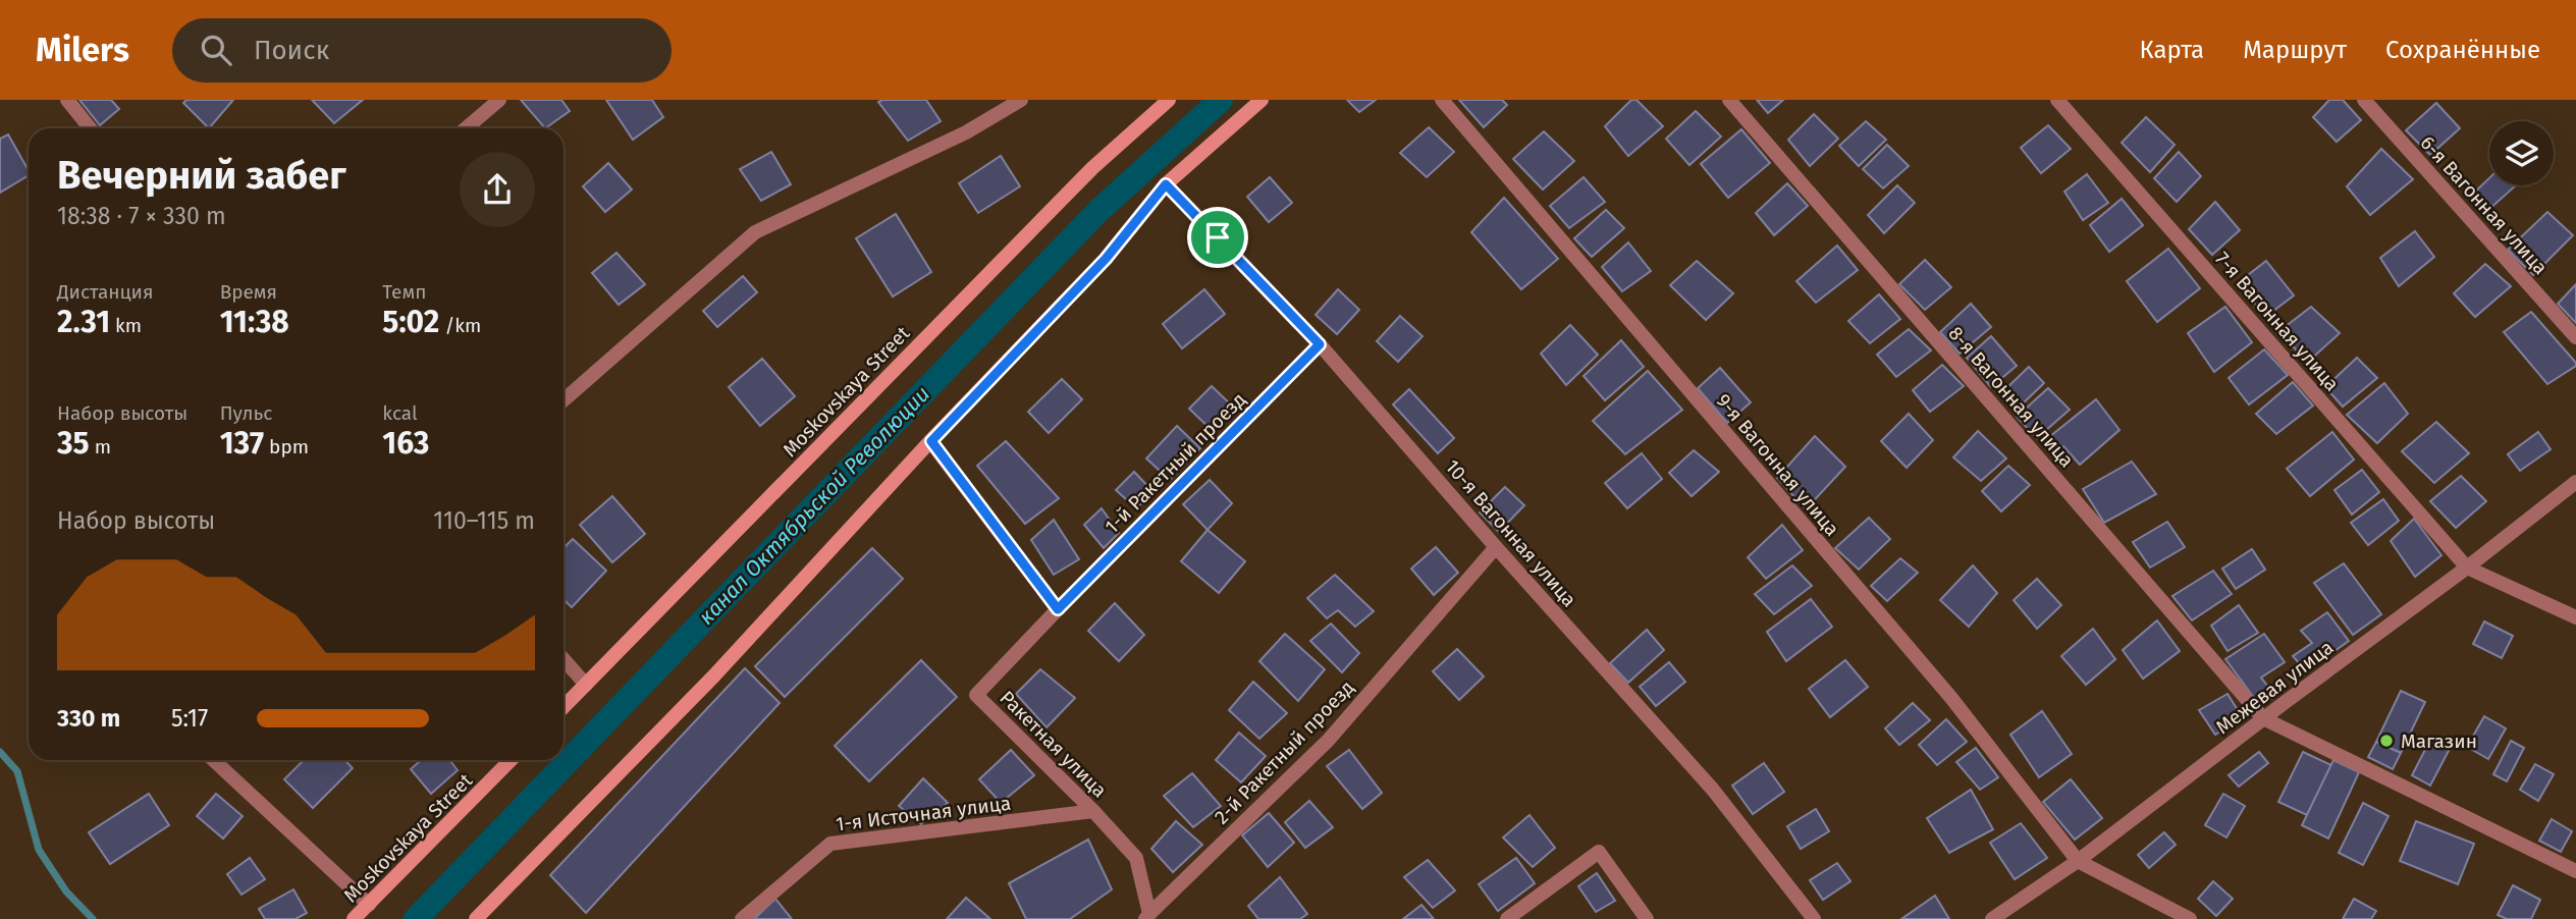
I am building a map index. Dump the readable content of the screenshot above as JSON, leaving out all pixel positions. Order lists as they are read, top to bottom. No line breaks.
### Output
{"streets":{"main road":["Moskovskaya Street"],"street":["6-я Вагонная улица","7-я Вагонная улица","8-я Вагонная улица","1-й Ракетный проезд","9-я Вагонная улица","10-я Вагонная улица","Межевая улица","Ракетная улица","2-й Ракетный проезд","1-я Источная улица"]},"crossings":[["7-я Вагонная улица","Межевая улица"],["8-я Вагонная улица","Межевая улица"],["1-й Ракетный проезд","10-я Вагонная улица"],["1-й Ракетный проезд","Ракетная улица"],["9-я Вагонная улица","Межевая улица"],["10-я Вагонная улица","2-й Ракетный проезд"],["Ракетная улица","2-й Ракетный проезд"],["Ракетная улица","1-я Источная улица"]],"water":["канал Октябрьской Революции"],"places":["Магазин"],"page":{"header":"Milers","search":"Поиск","nav":["Карта","Маршрут","Сохранённые"],"heading":["Вечерний забег","18:38 · 7 × 330 m"],"stats":[["Дистанция","2.31 km"],["Время","11:38"],["Темп","5:02 /km"],["Набор высоты","35 m"],["Пульс","137 bpm"],["kcal","163"]],"chart":["Набор высоты","110–115 m"],"list":[{"name":"330 m","note":"5:17"}]}}
